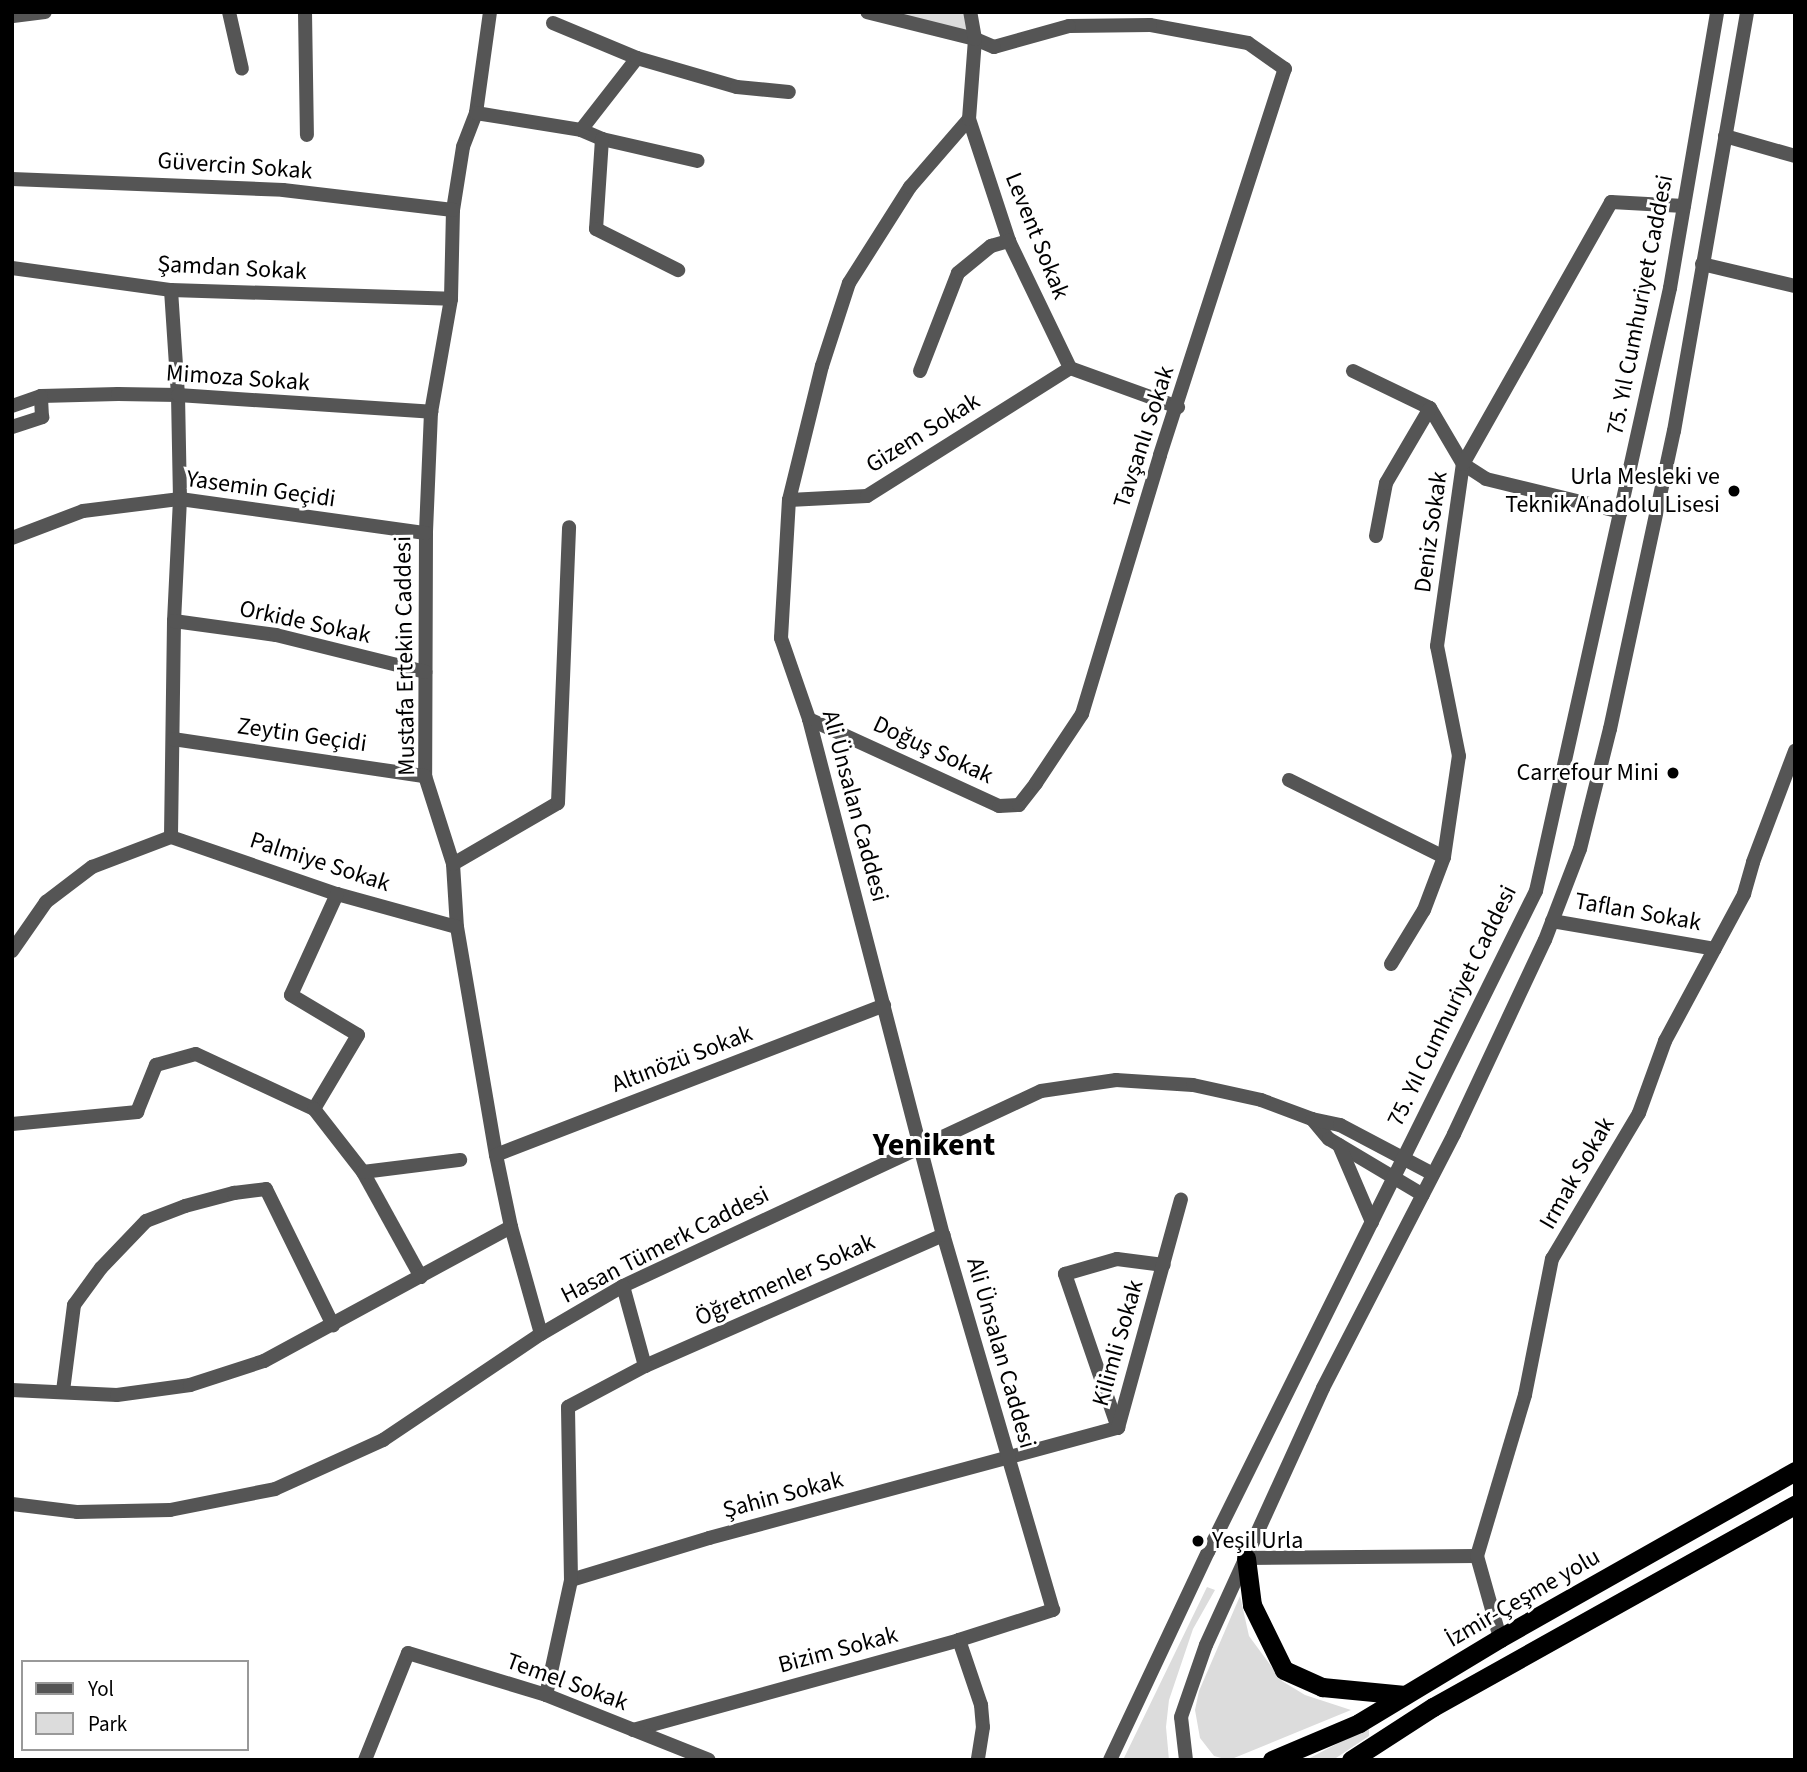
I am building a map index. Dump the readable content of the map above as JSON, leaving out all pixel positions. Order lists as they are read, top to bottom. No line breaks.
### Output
{"streets":{"highway":["İzmir-Çeşme yolu"],"street":["Güvercin Sokak","Levent Sokak","Şamdan Sokak","75. Yıl Cumhuriyet Caddesi","Mimoza Sokak","Gizem Sokak","Tavşanlı Sokak","Yasemin Geçidi","Deniz Sokak","Orkide Sokak","Mustafa Ertekin Caddesi","Zeytin Geçidi","Doğuş Sokak","Ali Ünsalan Caddesi","Palmiye Sokak","Taflan Sokak","Altınözü Sokak","Irmak Sokak","Hasan Tümerk Caddesi","Öğretmenler Sokak","Kilimli Sokak","Şahin Sokak","Bizim Sokak","Temel Sokak"]},"crossings":[["Güvercin Sokak","Mustafa Ertekin Caddesi"],["Levent Sokak","Gizem Sokak"],["Levent Sokak","Ali Ünsalan Caddesi"],["Şamdan Sokak","Mustafa Ertekin Caddesi"],["75. Yıl Cumhuriyet Caddesi","Deniz Sokak"],["75. Yıl Cumhuriyet Caddesi","Hasan Tümerk Caddesi"],["Mimoza Sokak","Mustafa Ertekin Caddesi"],["Gizem Sokak","Ali Ünsalan Caddesi"],["Tavşanlı Sokak","Doğuş Sokak"],["Yasemin Geçidi","Mustafa Ertekin Caddesi"],["Orkide Sokak","Mustafa Ertekin Caddesi"],["Mustafa Ertekin Caddesi","Zeytin Geçidi"],["Mustafa Ertekin Caddesi","Palmiye Sokak"],["Mustafa Ertekin Caddesi","Altınözü Sokak"],["Mustafa Ertekin Caddesi","Hasan Tümerk Caddesi"],["Doğuş Sokak","Ali Ünsalan Caddesi"],["Ali Ünsalan Caddesi","Altınözü Sokak"],["Ali Ünsalan Caddesi","Hasan Tümerk Caddesi"],["Ali Ünsalan Caddesi","Öğretmenler Sokak"],["Ali Ünsalan Caddesi","Kilimli Sokak"],["Ali Ünsalan Caddesi","Şahin Sokak"],["Ali Ünsalan Caddesi","Bizim Sokak"],["Taflan Sokak","Irmak Sokak"],["Kilimli Sokak","Şahin Sokak"],["Bizim Sokak","Temel Sokak"]],"districts":["Yenikent"],"places":["Urla Mesleki ve Teknik Anadolu Lisesi","Carrefour Mini","Yeşil Urla"],"legend":["Yol","Park"]}
